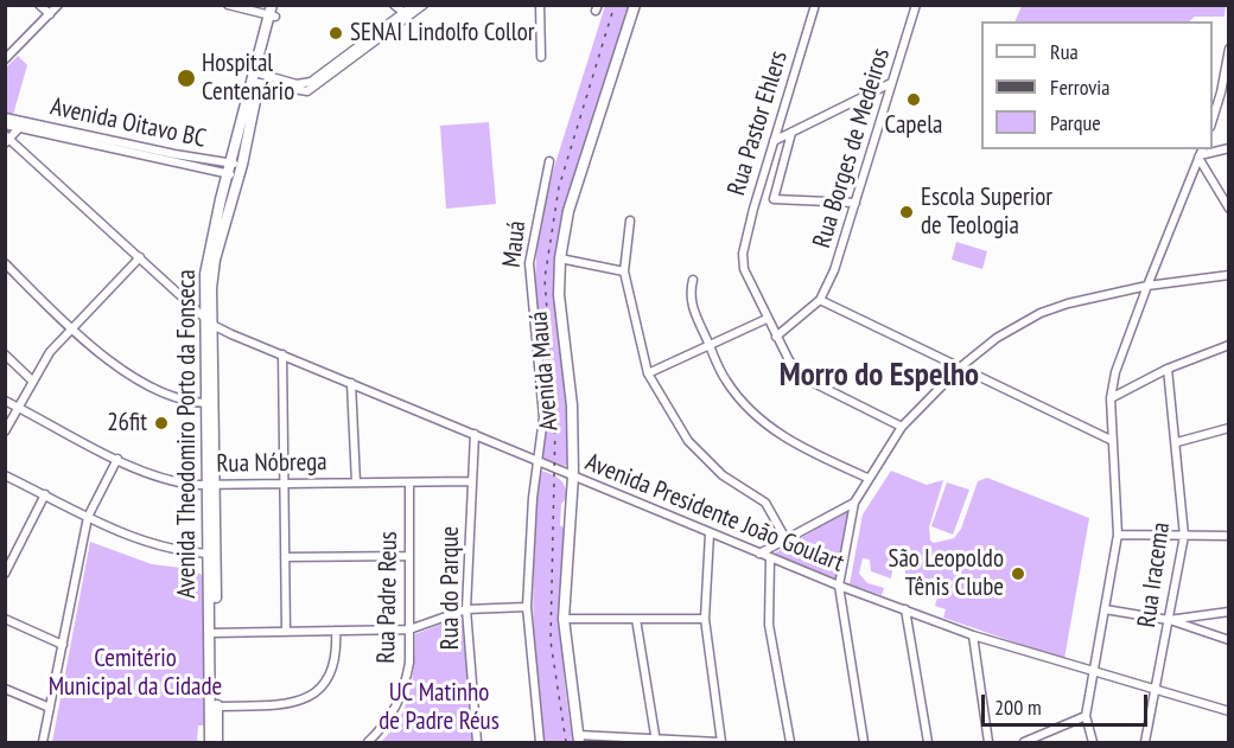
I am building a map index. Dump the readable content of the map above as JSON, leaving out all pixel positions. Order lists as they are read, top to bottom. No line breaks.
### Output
{"streets":{"main road":["Avenida Mauá","Avenida Theodomiro Porto da Fonseca"],"street":["Avenida Oitavo BC","Rua Pastor Ehlers","Rua Borges de Medeiros","Mauá","Rua Nóbrega","Avenida Presidente João Goulart","Rua Iracema","Rua do Parque","Rua Padre Reus"]},"crossings":[["Avenida Oitavo BC","Avenida Theodomiro Porto da Fonseca"],["Mauá","Avenida Mauá"],["Mauá","Avenida Presidente João Goulart"],["Avenida Mauá","Avenida Presidente João Goulart"],["Avenida Theodomiro Porto da Fonseca","Rua Nóbrega"],["Avenida Theodomiro Porto da Fonseca","Avenida Presidente João Goulart"],["Rua Nóbrega","Rua do Parque"],["Rua Nóbrega","Rua Padre Reus"],["Avenida Presidente João Goulart","Rua Iracema"],["Avenida Presidente João Goulart","Rua do Parque"]],"districts":["Morro do Espelho"],"parks":["Cemitério Municipal da Cidade","UC Matinho de Padre Réus"],"places":["SENAI Lindolfo Collor","Hospital Centenário","Capela","Escola Superior de Teologia","26fit","São Leopoldo Tênis Clube"],"legend":["Rua","Ferrovia","Parque"],"scale_bar":"200 m"}
